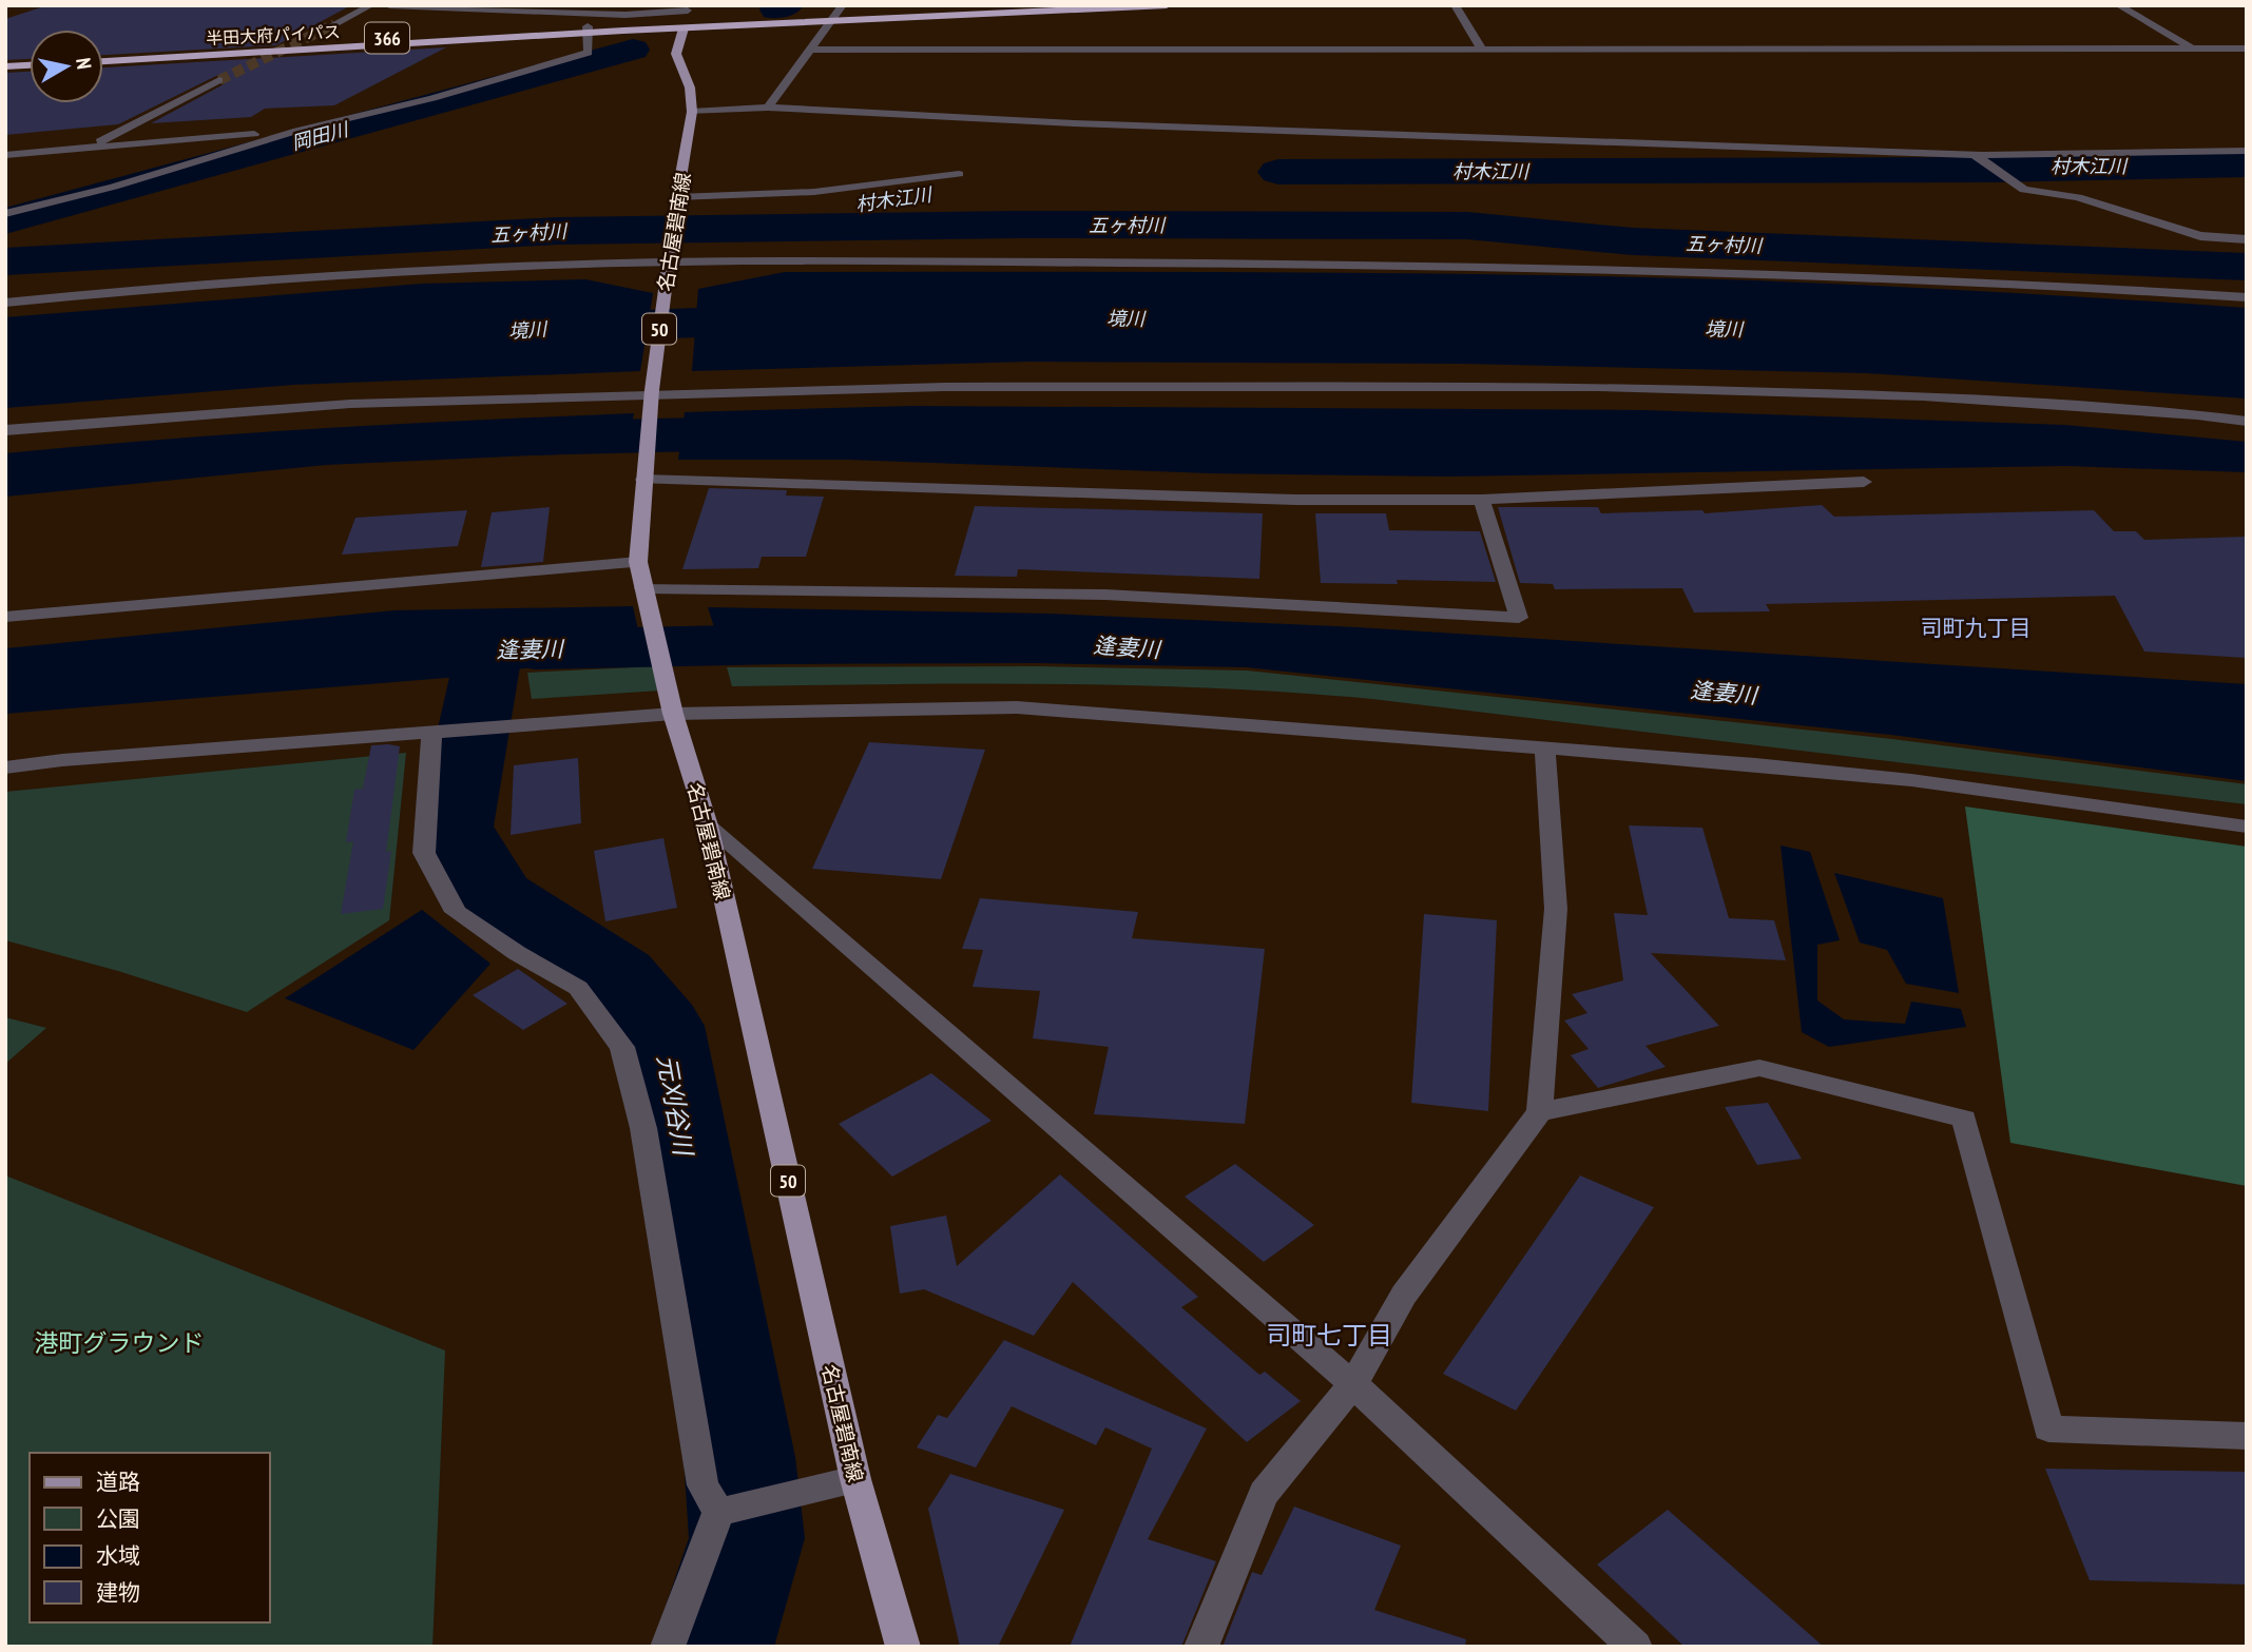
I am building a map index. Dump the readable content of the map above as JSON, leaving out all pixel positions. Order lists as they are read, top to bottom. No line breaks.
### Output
{"streets":{"highway":["半田大府パイパス","366"],"main road":["名古屋碧南線","50"]},"crossings":[["半田大府パイパス","名古屋碧南線"]],"districts":["司町九丁目","司町七丁目"],"water":["岡田川","村木江川","五ヶ村川","境川","逢妻川","元刈谷川"],"parks":["港町グラウンド"],"legend":["道路","公園","水域","建物"],"north":"right"}
